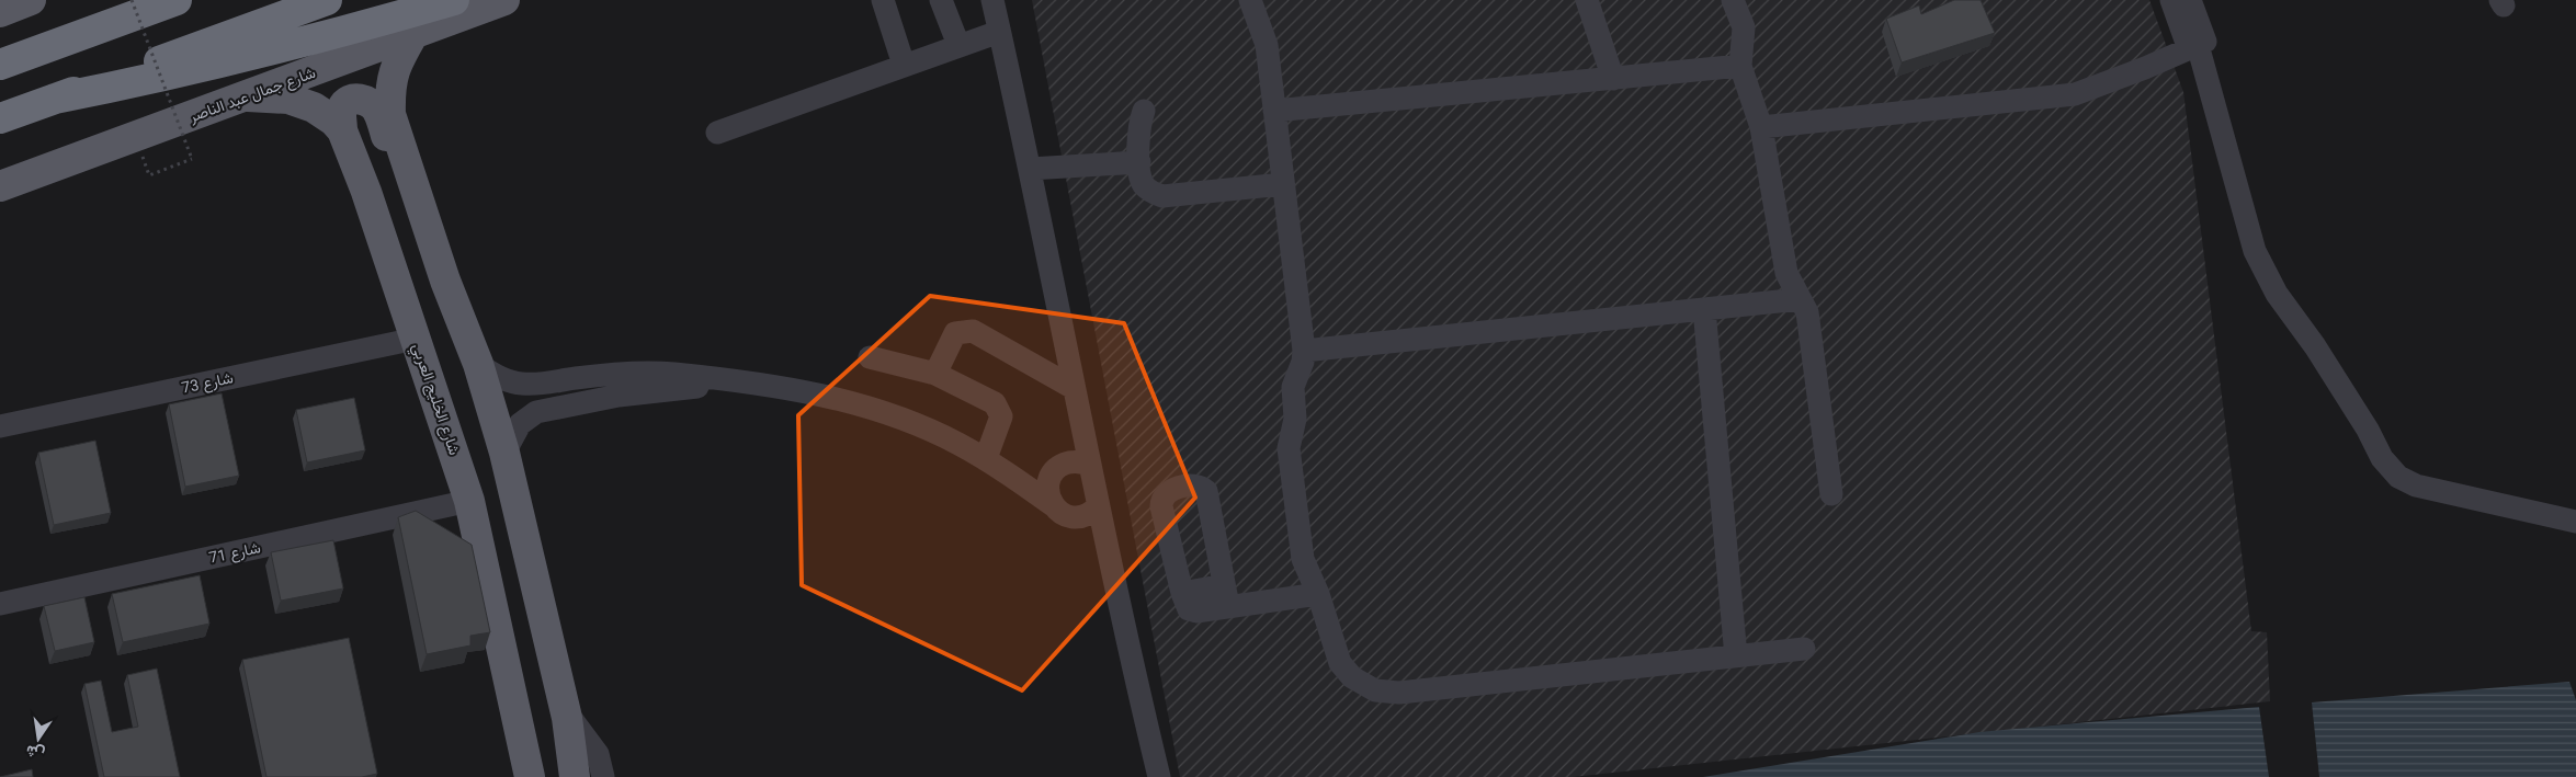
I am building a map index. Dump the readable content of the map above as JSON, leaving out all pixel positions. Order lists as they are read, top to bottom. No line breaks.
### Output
{"streets":{"main road":["شارع جمال عبد الناصر","شارع الخليج العربي"],"street":["شارع 73","شارع 71"]},"crossings":[["شارع جمال عبد الناصر","شارع الخليج العربي"],["شارع 73","شارع الخليج العربي"],["شارع الخليج العربي","شارع 71"]],"north":"bottom"}
